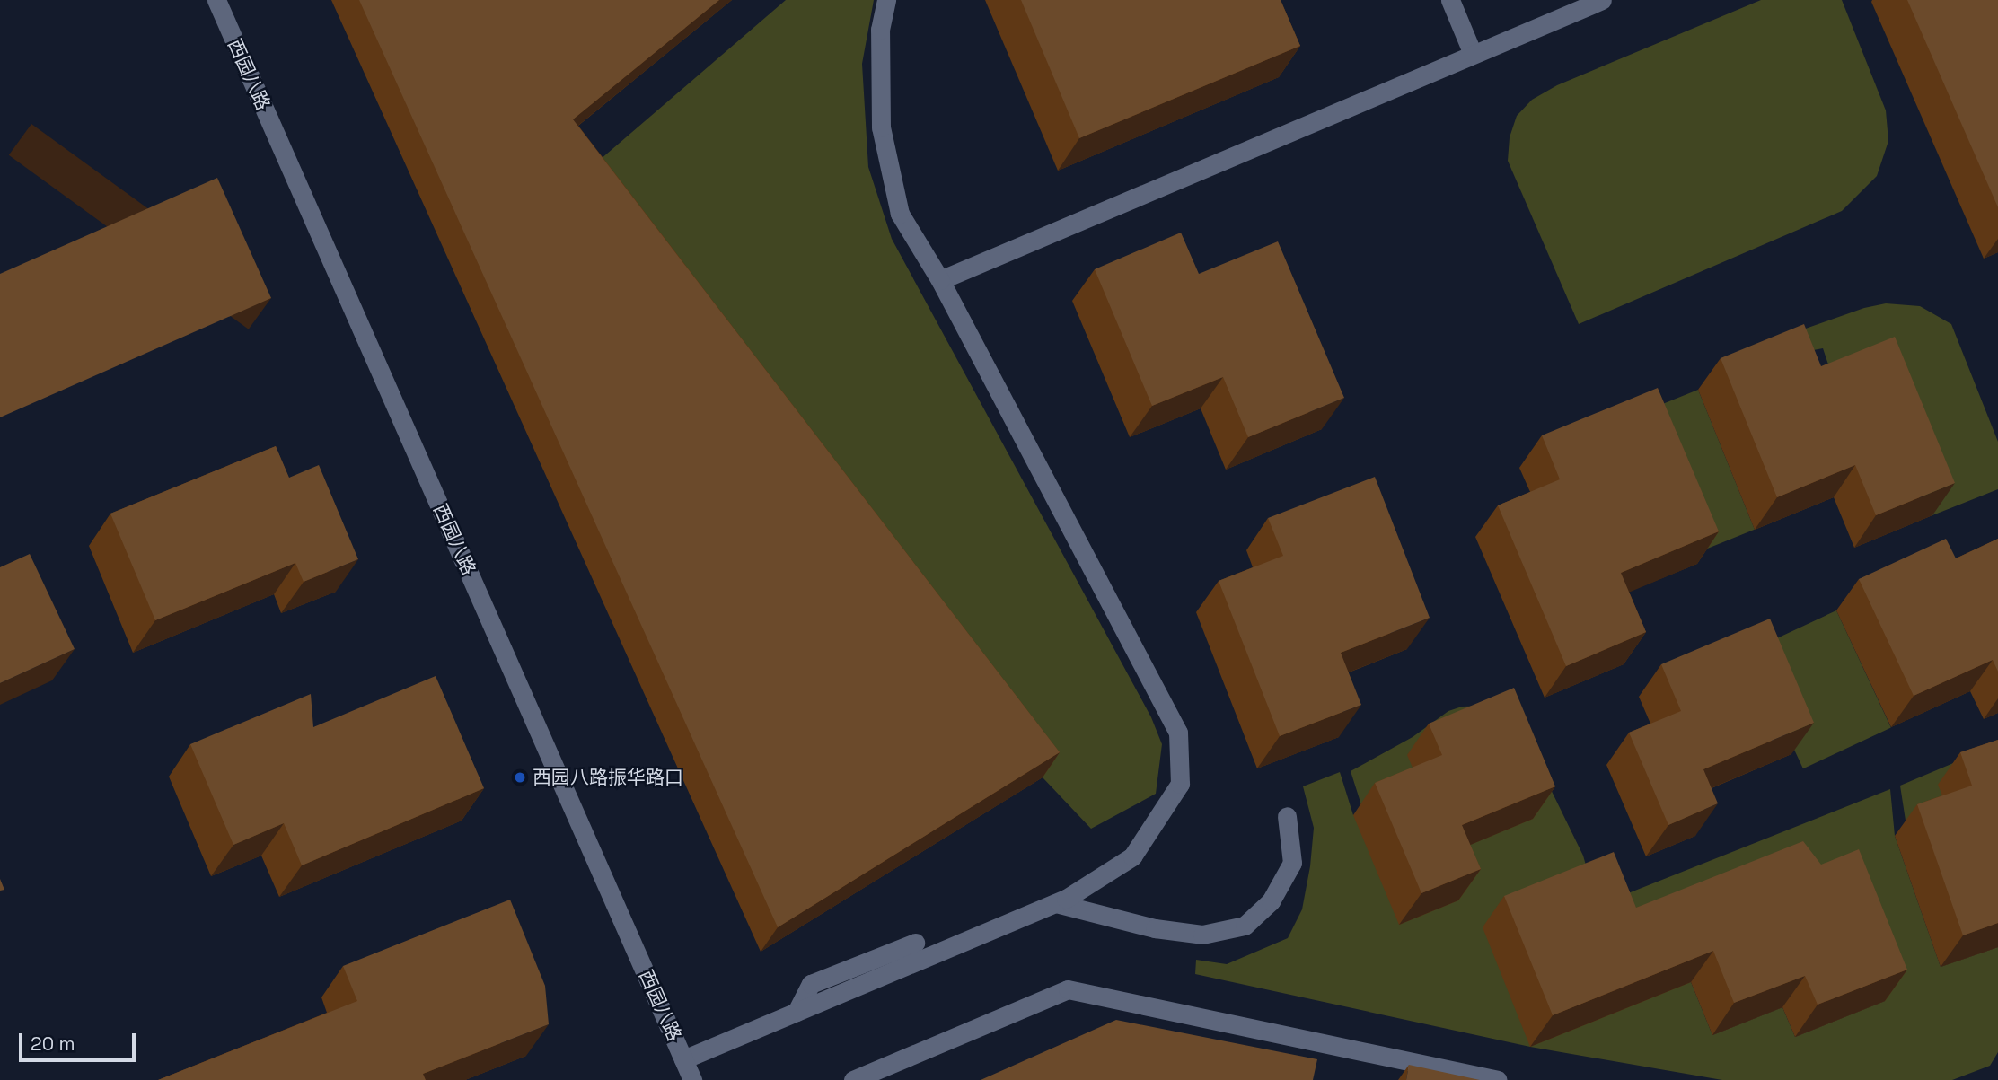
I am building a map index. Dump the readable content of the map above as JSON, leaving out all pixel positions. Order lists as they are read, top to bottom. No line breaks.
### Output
{"streets":{"street":["西园八路"]},"places":["西园八路振华路口"],"scale_bar":"20 m"}
